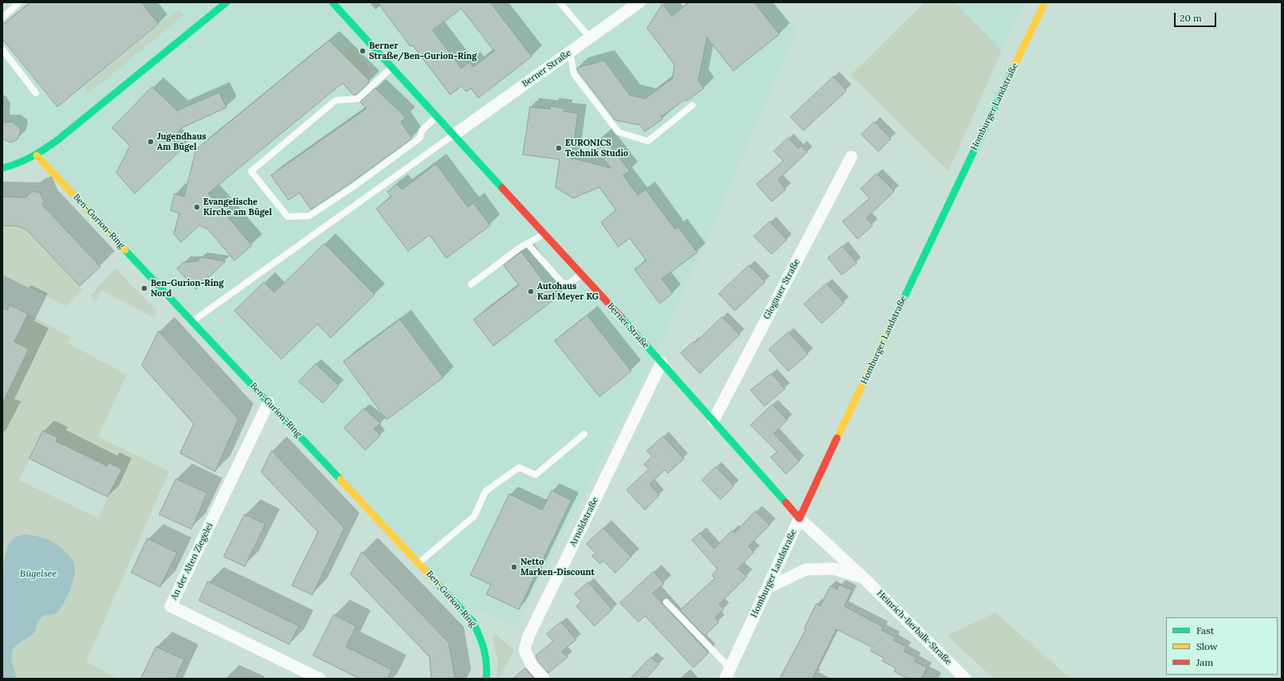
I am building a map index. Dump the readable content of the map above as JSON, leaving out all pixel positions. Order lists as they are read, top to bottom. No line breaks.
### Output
{"streets":{"street":["Berner Straße","Homburger Landstraße","Ben-Gurion-Ring","Glogauer Straße","Arnoldstraße","An der Alten Ziegelei","Heinrich-Berbalk-Straße"]},"crossings":[["Berner Straße","Homburger Landstraße"],["Berner Straße","Glogauer Straße"],["Berner Straße","Arnoldstraße"],["Berner Straße","Heinrich-Berbalk-Straße"],["Homburger Landstraße","Heinrich-Berbalk-Straße"],["Ben-Gurion-Ring","An der Alten Ziegelei"]],"water":["Bügelsee"],"places":["Berner Straße/Ben-Gurion-Ring","Jugendhaus Am Bügel","EURONICS Technik Studio","Evangelische Kirche am Bügel","Ben-Gurion-Ring Nord","Autohaus Karl Meyer KG","Netto Marken-Discount"],"legend":["Fast","Slow","Jam"],"scale_bar":"20 m"}
